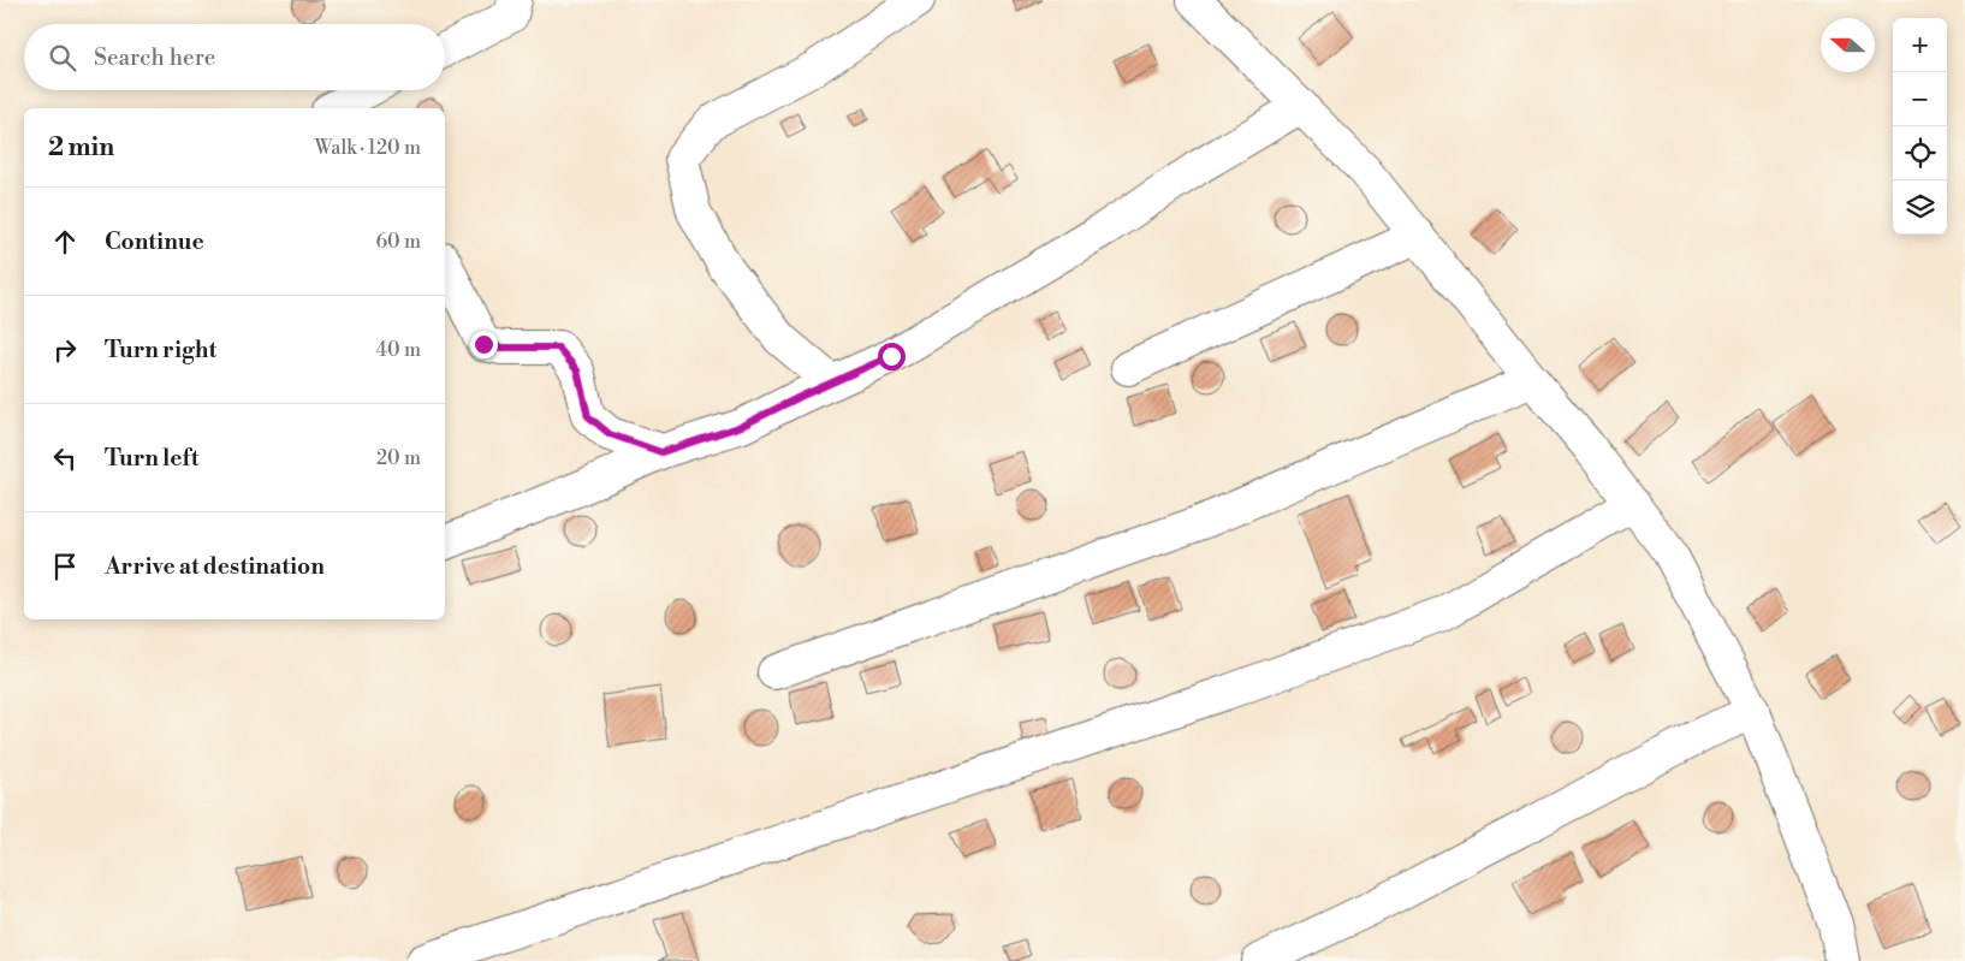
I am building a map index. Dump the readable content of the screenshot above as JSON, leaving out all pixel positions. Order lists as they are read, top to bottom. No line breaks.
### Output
{"north":"left","page":{"map_buttons":["+","−"],"search":"Search here","heading":["2 min","Walk · 120 m"],"list":[["Continue","60 m"],["Turn right","40 m"],["Turn left","20 m"],"Arrive at destination"]}}
